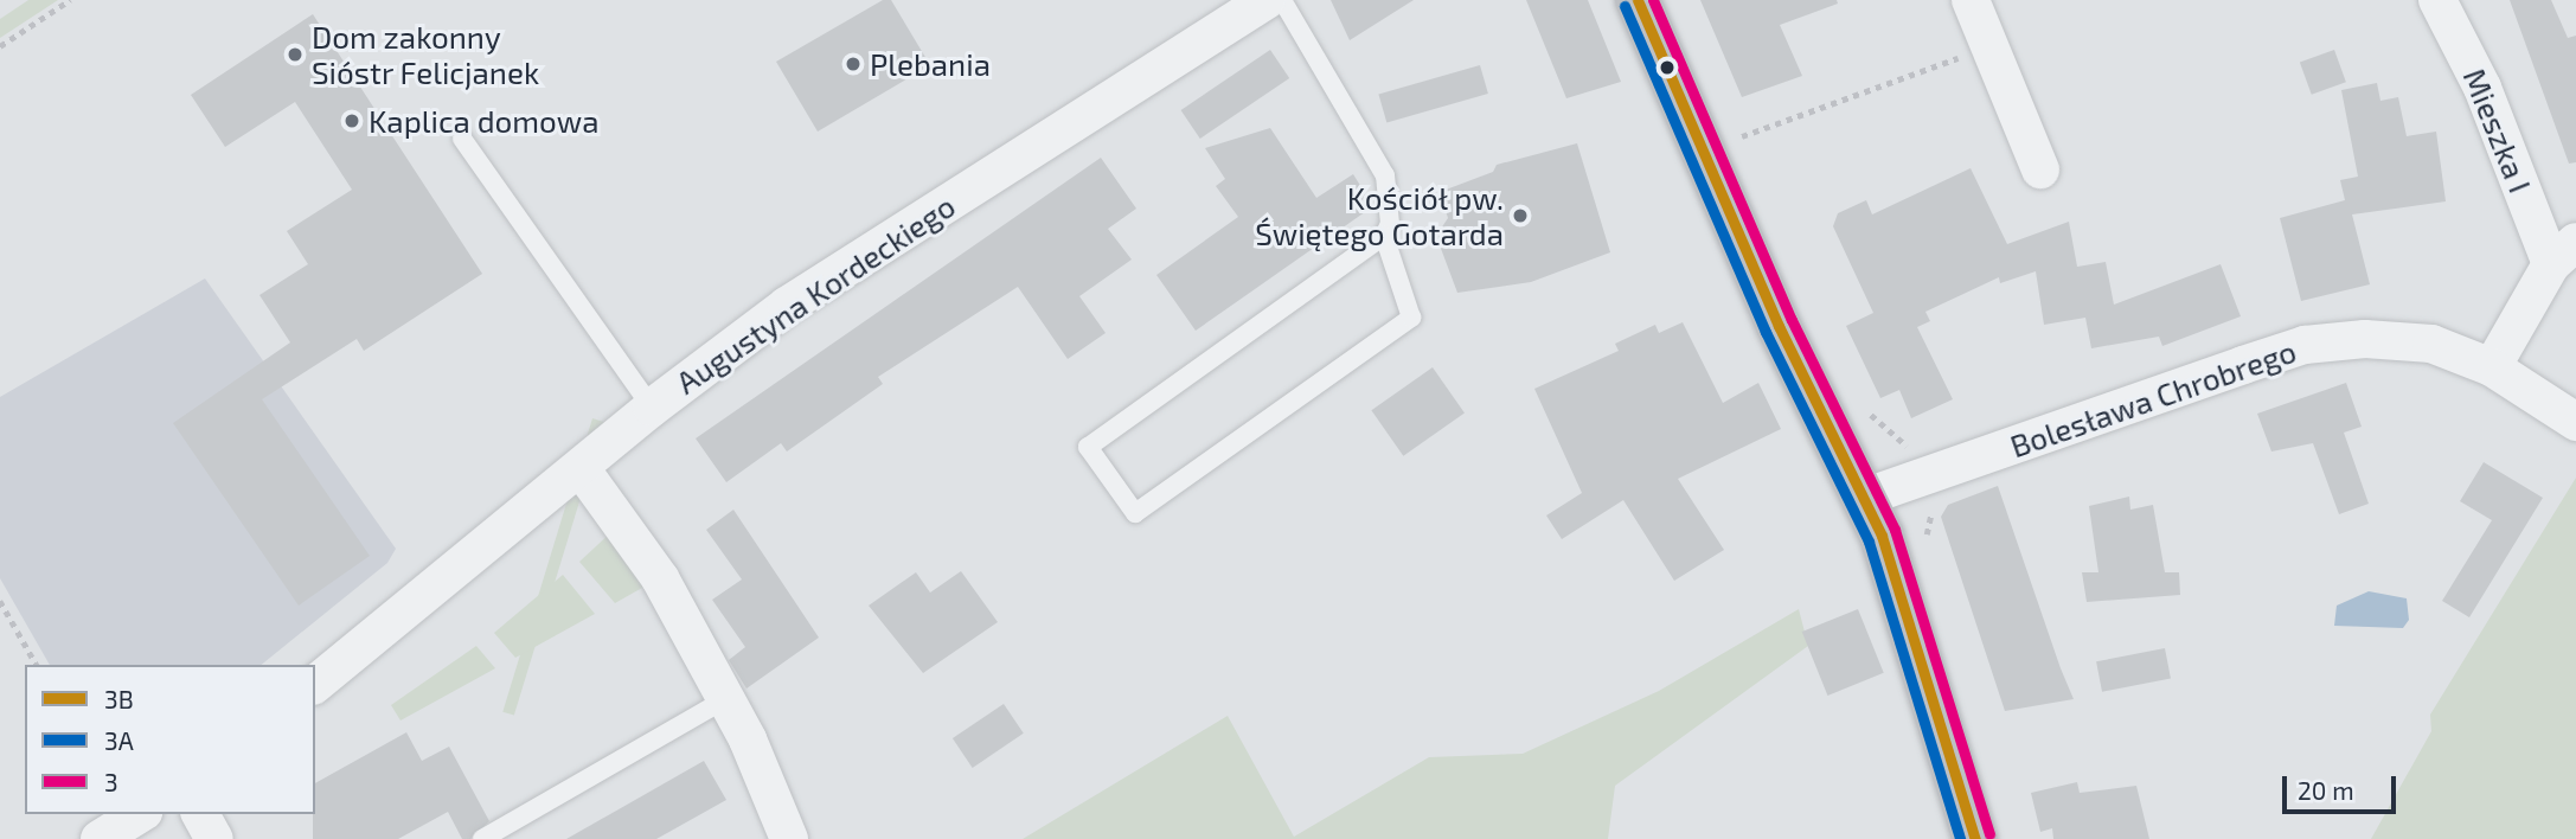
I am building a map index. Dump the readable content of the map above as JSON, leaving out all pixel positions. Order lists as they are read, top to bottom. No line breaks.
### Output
{"streets":{"street":["Mieszka I","Augustyna Kordeckiego","Bolesława Chrobrego"]},"places":["Dom zakonny Sióstr Felicjanek","Plebania","Kaplica domowa","Kościół pw. Świętego Gotarda"],"lines":["transit line 3B","transit line 3","transit line 3A"],"legend":["3B","3A","3"],"scale_bar":"20 m"}
